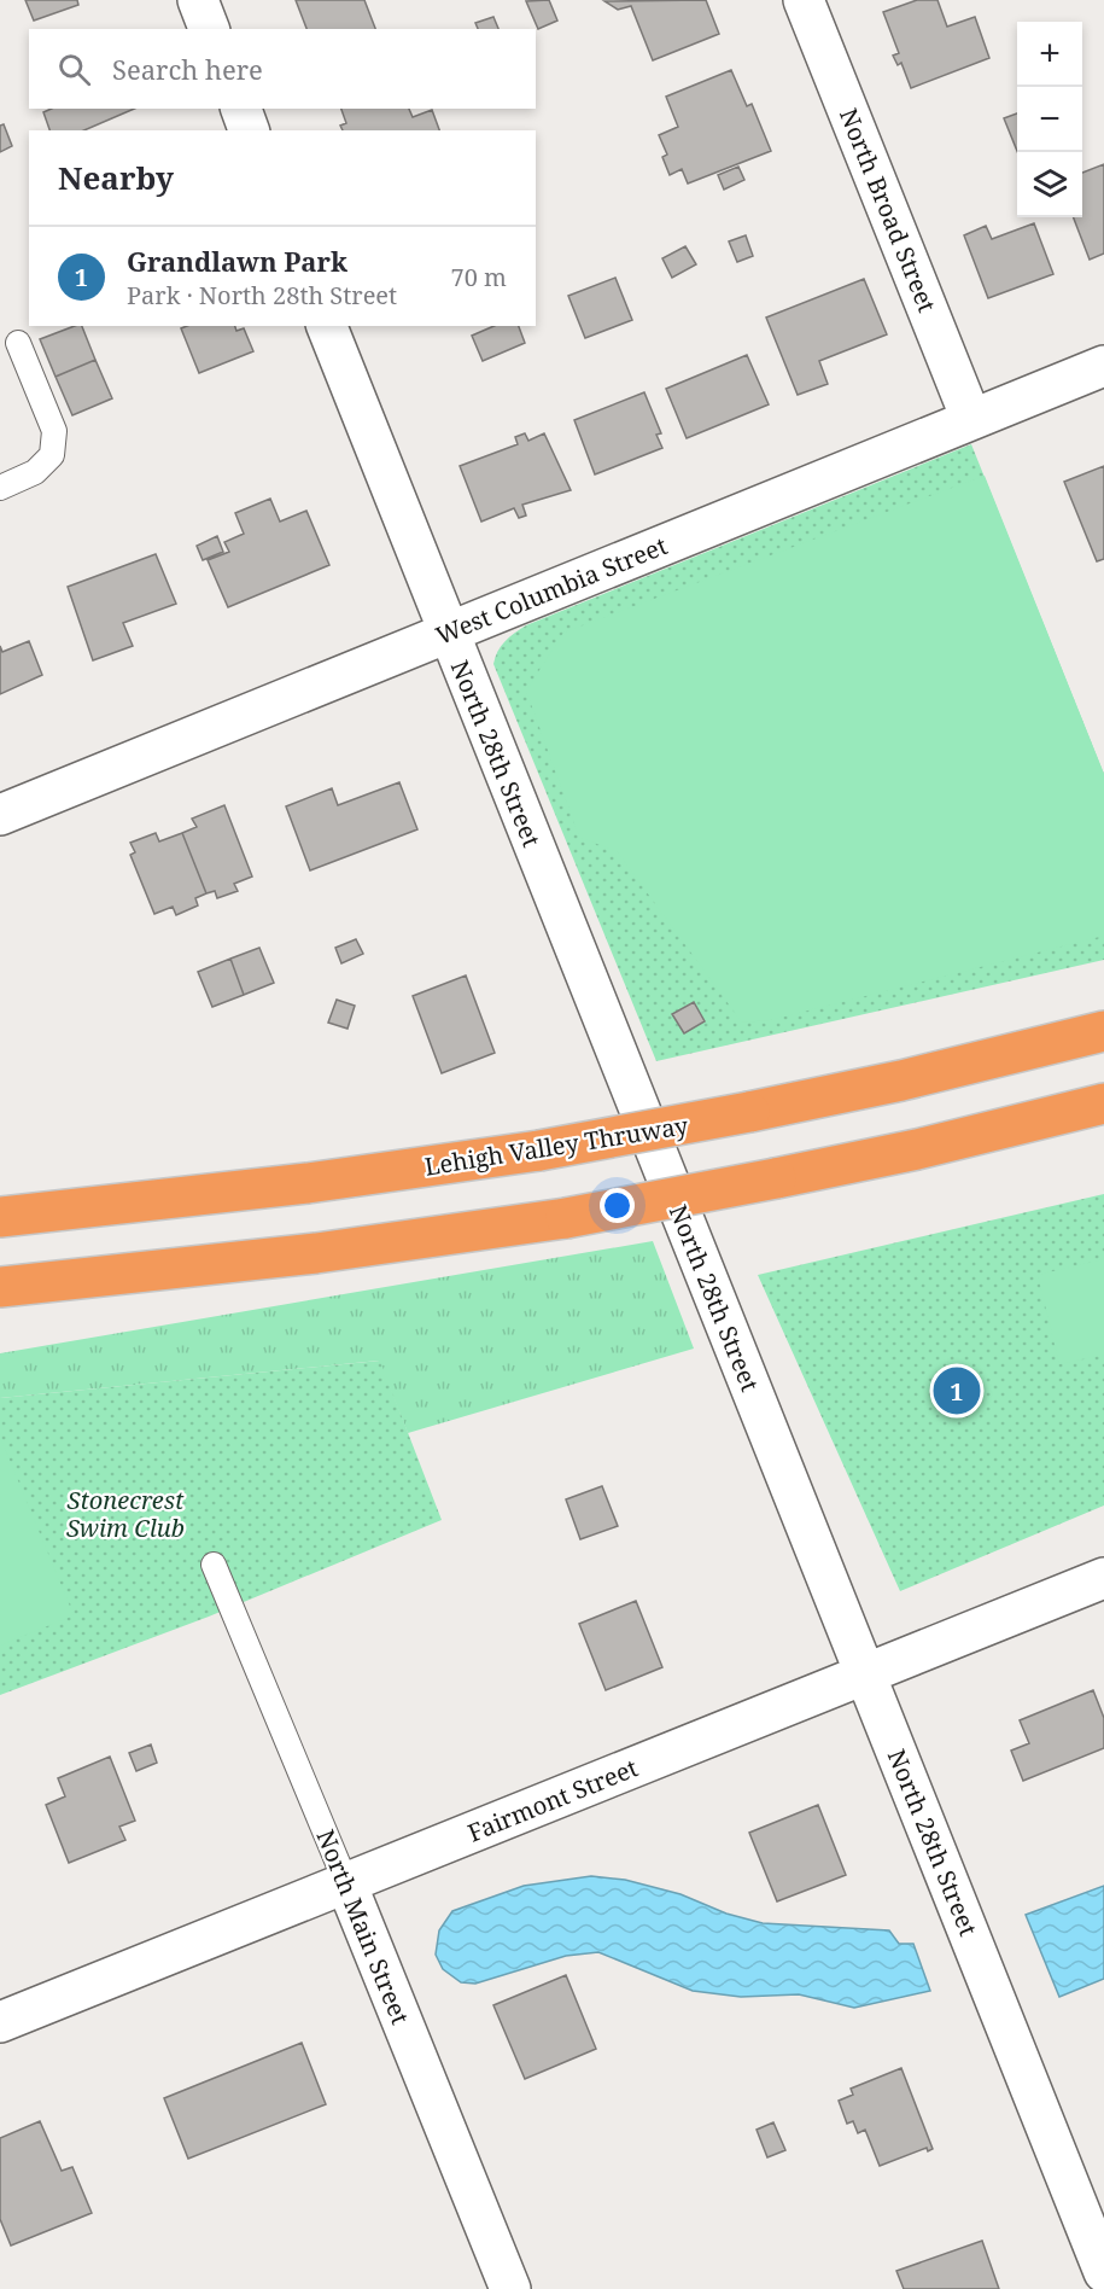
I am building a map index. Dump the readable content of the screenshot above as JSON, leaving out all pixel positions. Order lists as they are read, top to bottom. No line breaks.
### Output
{"streets":{"highway":["Lehigh Valley Thruway"],"street":["North Broad Street","West Columbia Street","North 28th Street","Fairmont Street","North Main Street"]},"crossings":[["North Broad Street","West Columbia Street"],["West Columbia Street","North 28th Street"],["North 28th Street","Fairmont Street"],["Fairmont Street","North Main Street"]],"parks":["Stonecrest Swim Club"],"page":{"map_buttons":["+","−"],"search":"Search here","heading":"Nearby","list":[{"mark":"1","name":"Grandlawn Park","note":"Park · North 28th Street","value":"70 m"}],"pins":"1"}}
